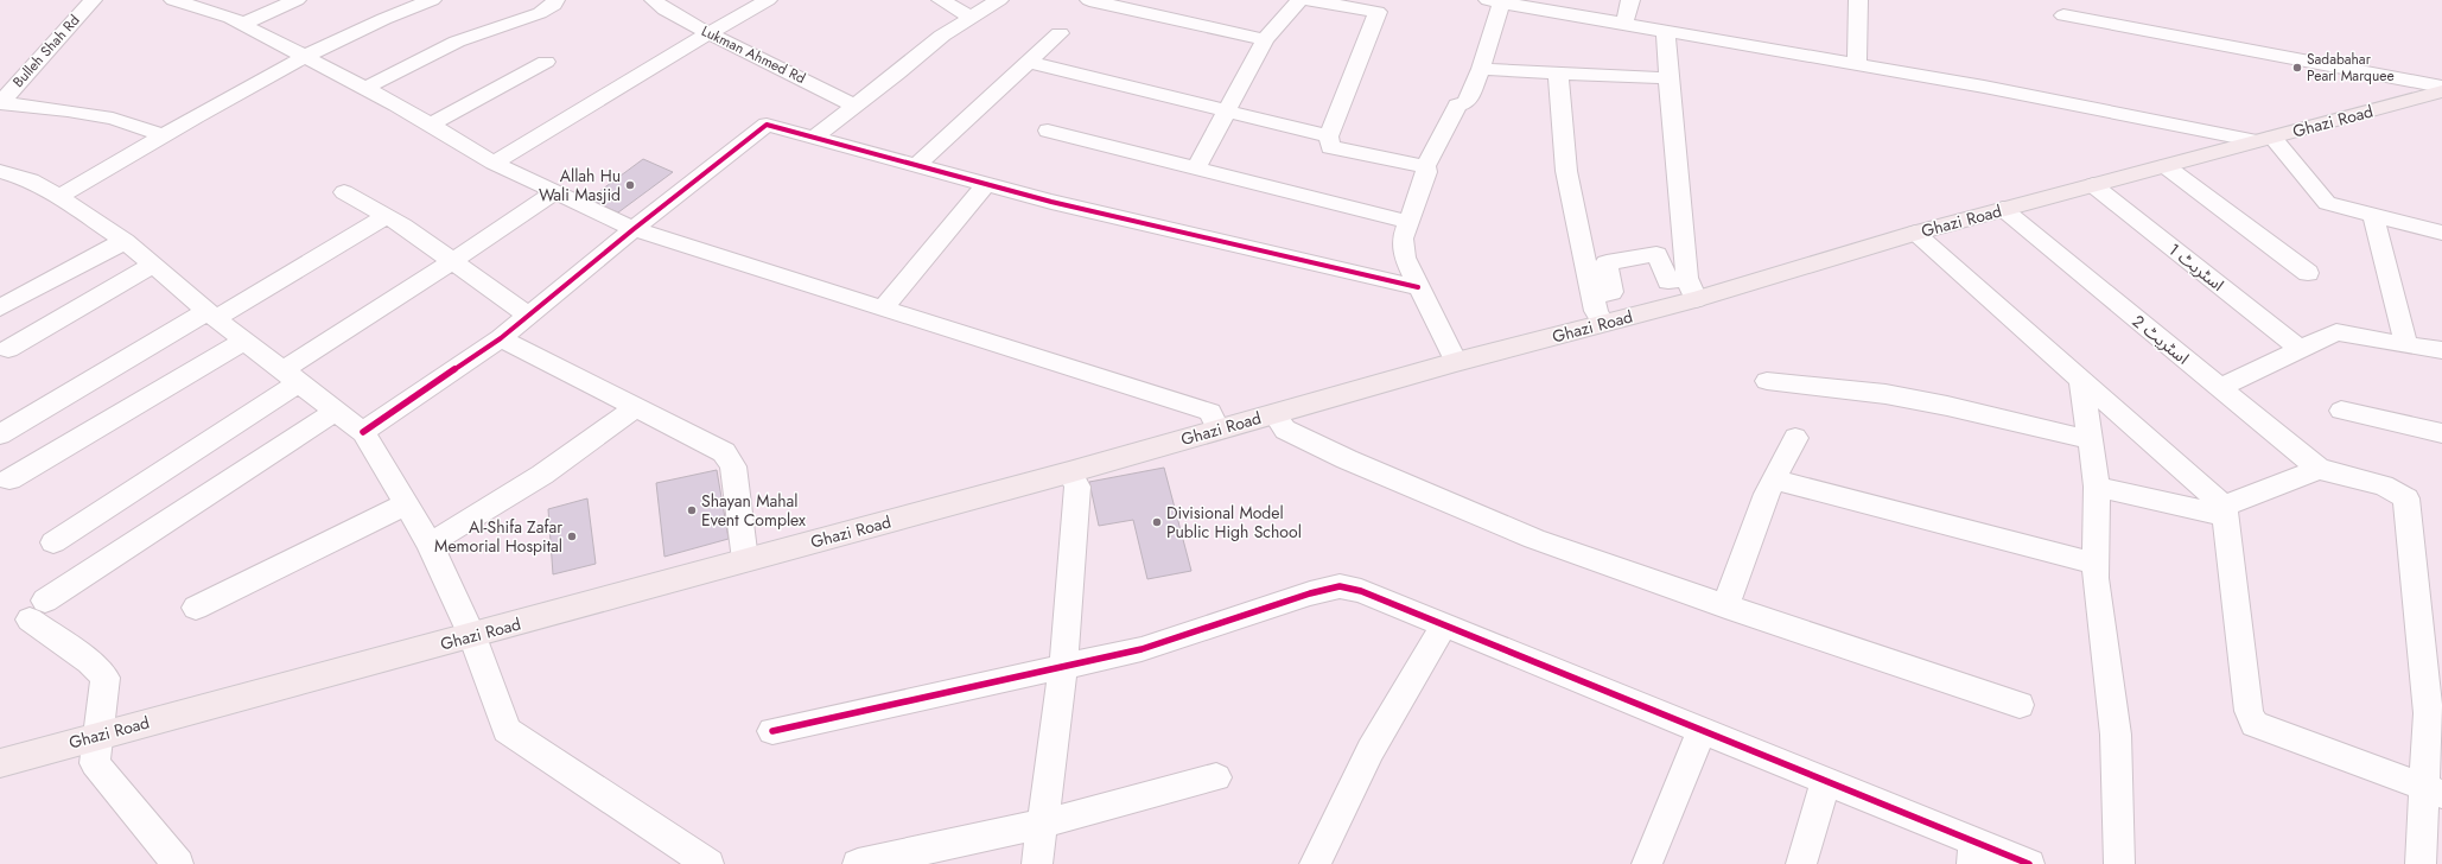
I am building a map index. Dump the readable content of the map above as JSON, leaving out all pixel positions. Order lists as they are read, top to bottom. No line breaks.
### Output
{"streets":{"main road":["Ghazi Road"],"street":["Bulleh Shah Rd","Lukman Ahmed Rd","اسٹریٹ 1","اسٹریٹ 2"]},"crossings":[["Ghazi Road","اسٹریٹ 1"],["Ghazi Road","اسٹریٹ 2"]],"places":["Sadabahar Pearl Marquee","Allah Hu Wali Masjid","Shayan Mahal Event Complex","Divisional Model Public High School","Al-Shifa Zafar Memorial Hospital"]}
